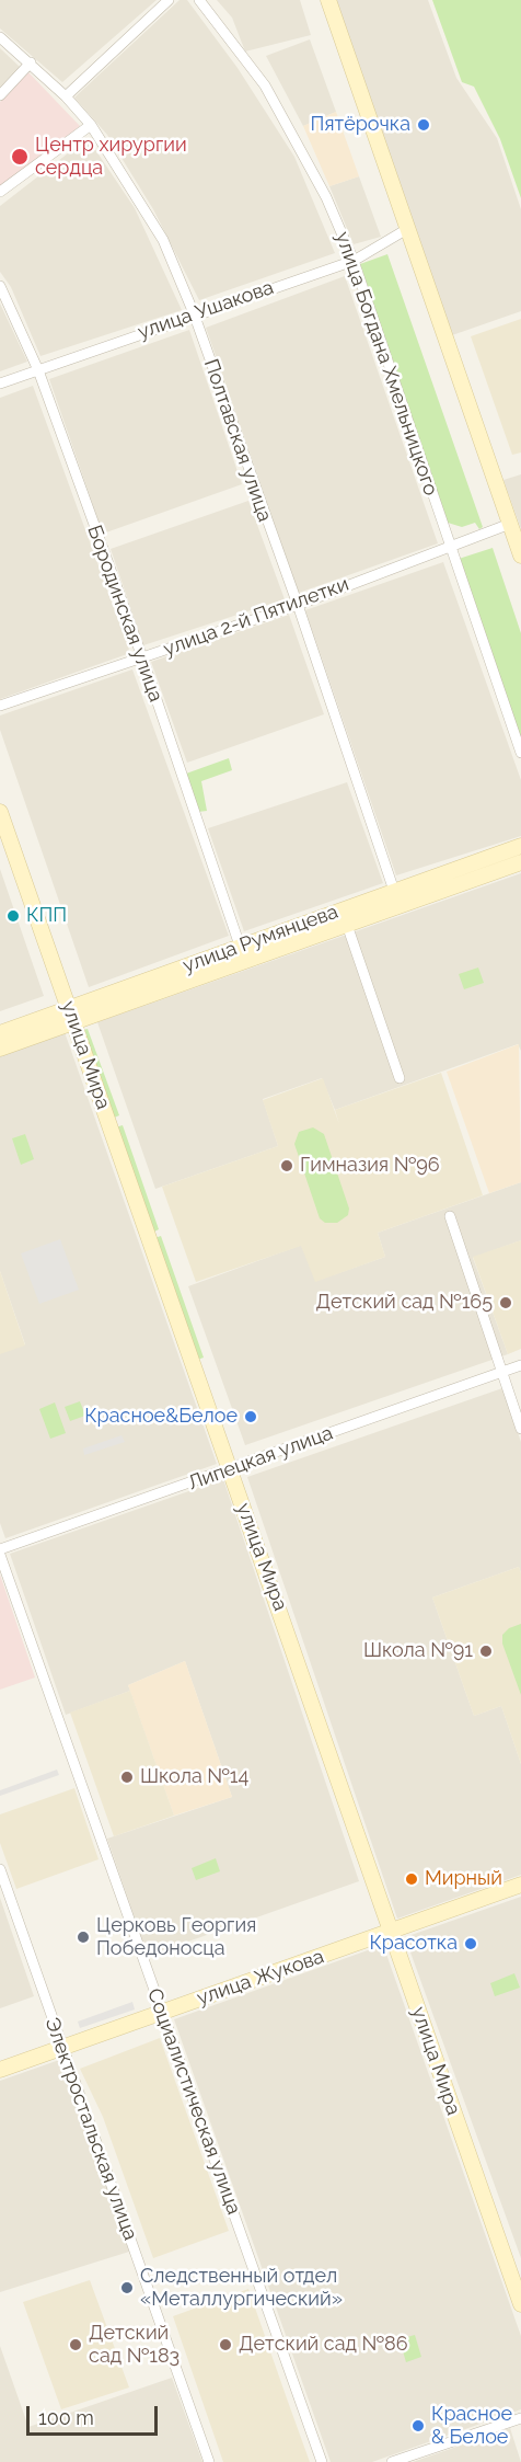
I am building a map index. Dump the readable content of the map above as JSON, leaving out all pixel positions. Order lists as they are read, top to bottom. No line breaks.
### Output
{"streets":{"main road":["улица Румянцева","улица Мира","улица Жукова"],"street":["улица Ушакова","улица Богдана Хмельницкого","Полтавская улица","Бородинская улица","улица 2-й Пятилетки","Липецкая улица","Социалистическая улица","Электростальская улица"]},"crossings":[["улица Ушакова","улица Богдана Хмельницкого"],["улица Ушакова","Полтавская улица"],["улица Ушакова","Бородинская улица"],["улица Богдана Хмельницкого","улица 2-й Пятилетки"],["Полтавская улица","улица 2-й Пятилетки"],["Полтавская улица","улица Румянцева"],["Бородинская улица","улица 2-й Пятилетки"],["Бородинская улица","улица Румянцева"],["улица Румянцева","улица Мира"],["улица Мира","Липецкая улица"],["улица Мира","улица Жукова"],["улица Жукова","Социалистическая улица"],["улица Жукова","Электростальская улица"]],"places":["Пятёрочка","Центр хирургии сердца","КПП","Гимназия №96","Детский сад №165","Красное&Белое","Школа №91","Школа №14","Мирный","Церковь Георгия Победоносца","Красотка","Следственный отдел «Металлургический»","Детский сад №183","Детский сад №86","Красное & Белое"],"scale_bar":"100 m"}
